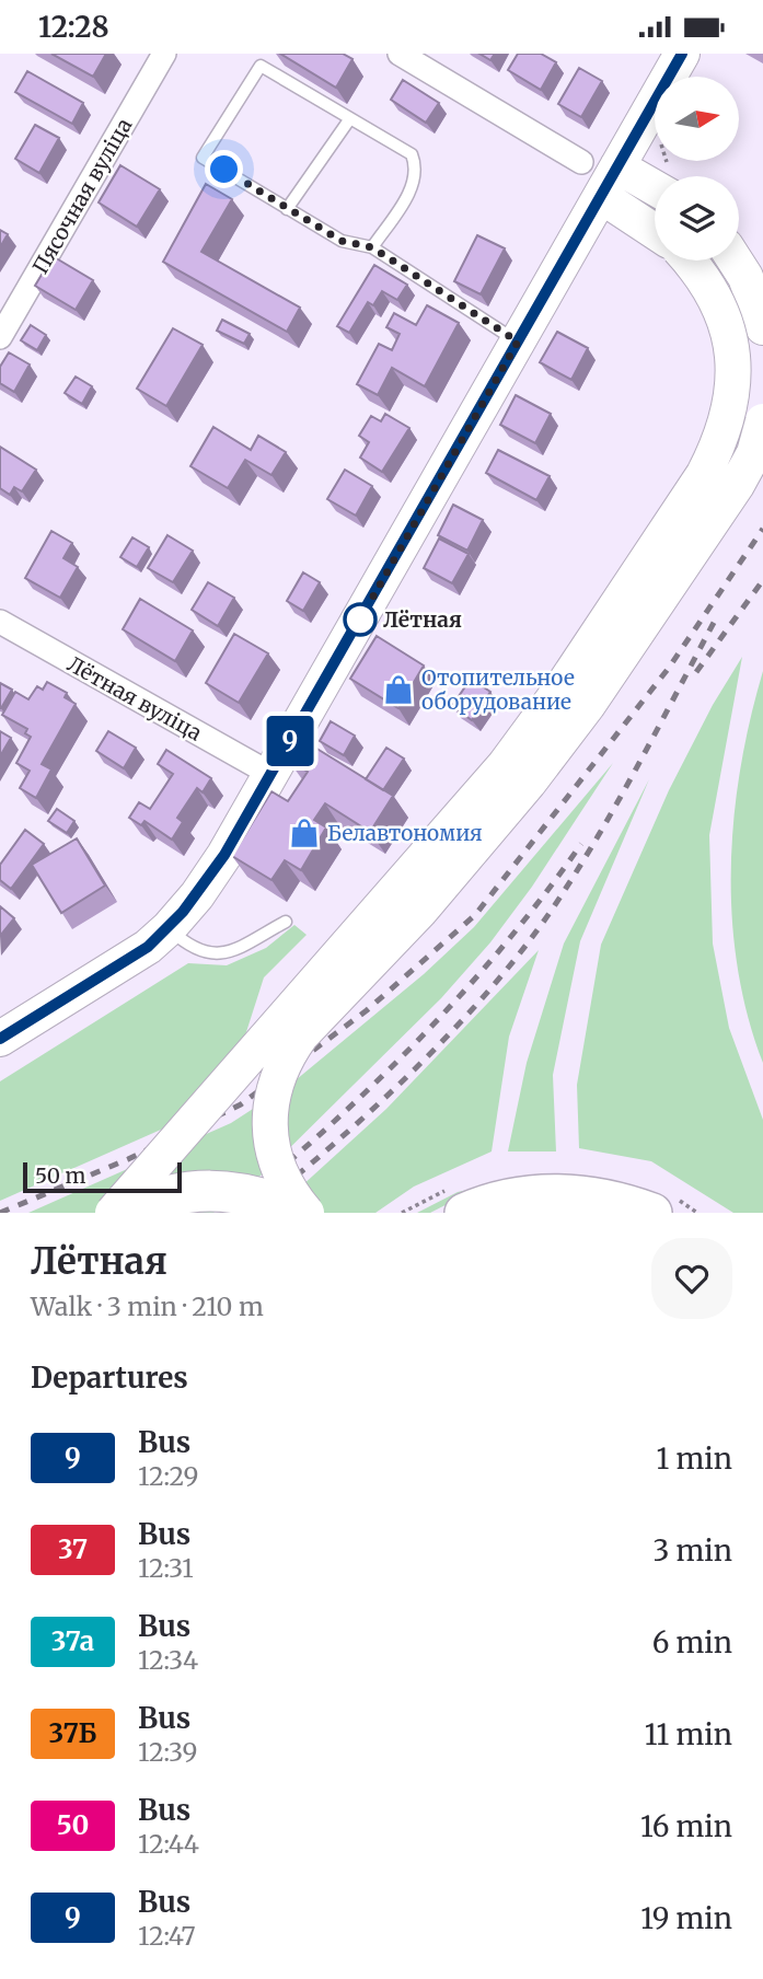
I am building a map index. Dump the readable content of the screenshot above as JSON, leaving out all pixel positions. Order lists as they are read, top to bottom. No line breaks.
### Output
{"streets":{"street":["Пясочная вуліца","Лётная вуліца"]},"places":{"other":["Лётная"],"shop":["Отопительное оборудование","Белавтономия"]},"lines":["bus line 9"],"scale_bar":"50 m","north":"right","page":{"status":"12:28","on_map":"9","scale":"50 m","heading":[["Лётная","Walk · 3 min · 210 m"],"Departures"],"list":[{"mark":"9","name":"Bus","note":"12:29","value":"1 min"},{"mark":"37","name":"Bus","note":"12:31","value":"3 min"},{"mark":"37а","name":"Bus","note":"12:34","value":"6 min"},{"mark":"37Б","name":"Bus","note":"12:39","value":"11 min"},{"mark":"50","name":"Bus","note":"12:44","value":"16 min"},{"mark":"9","name":"Bus","note":"12:47","value":"19 min"}]}}
